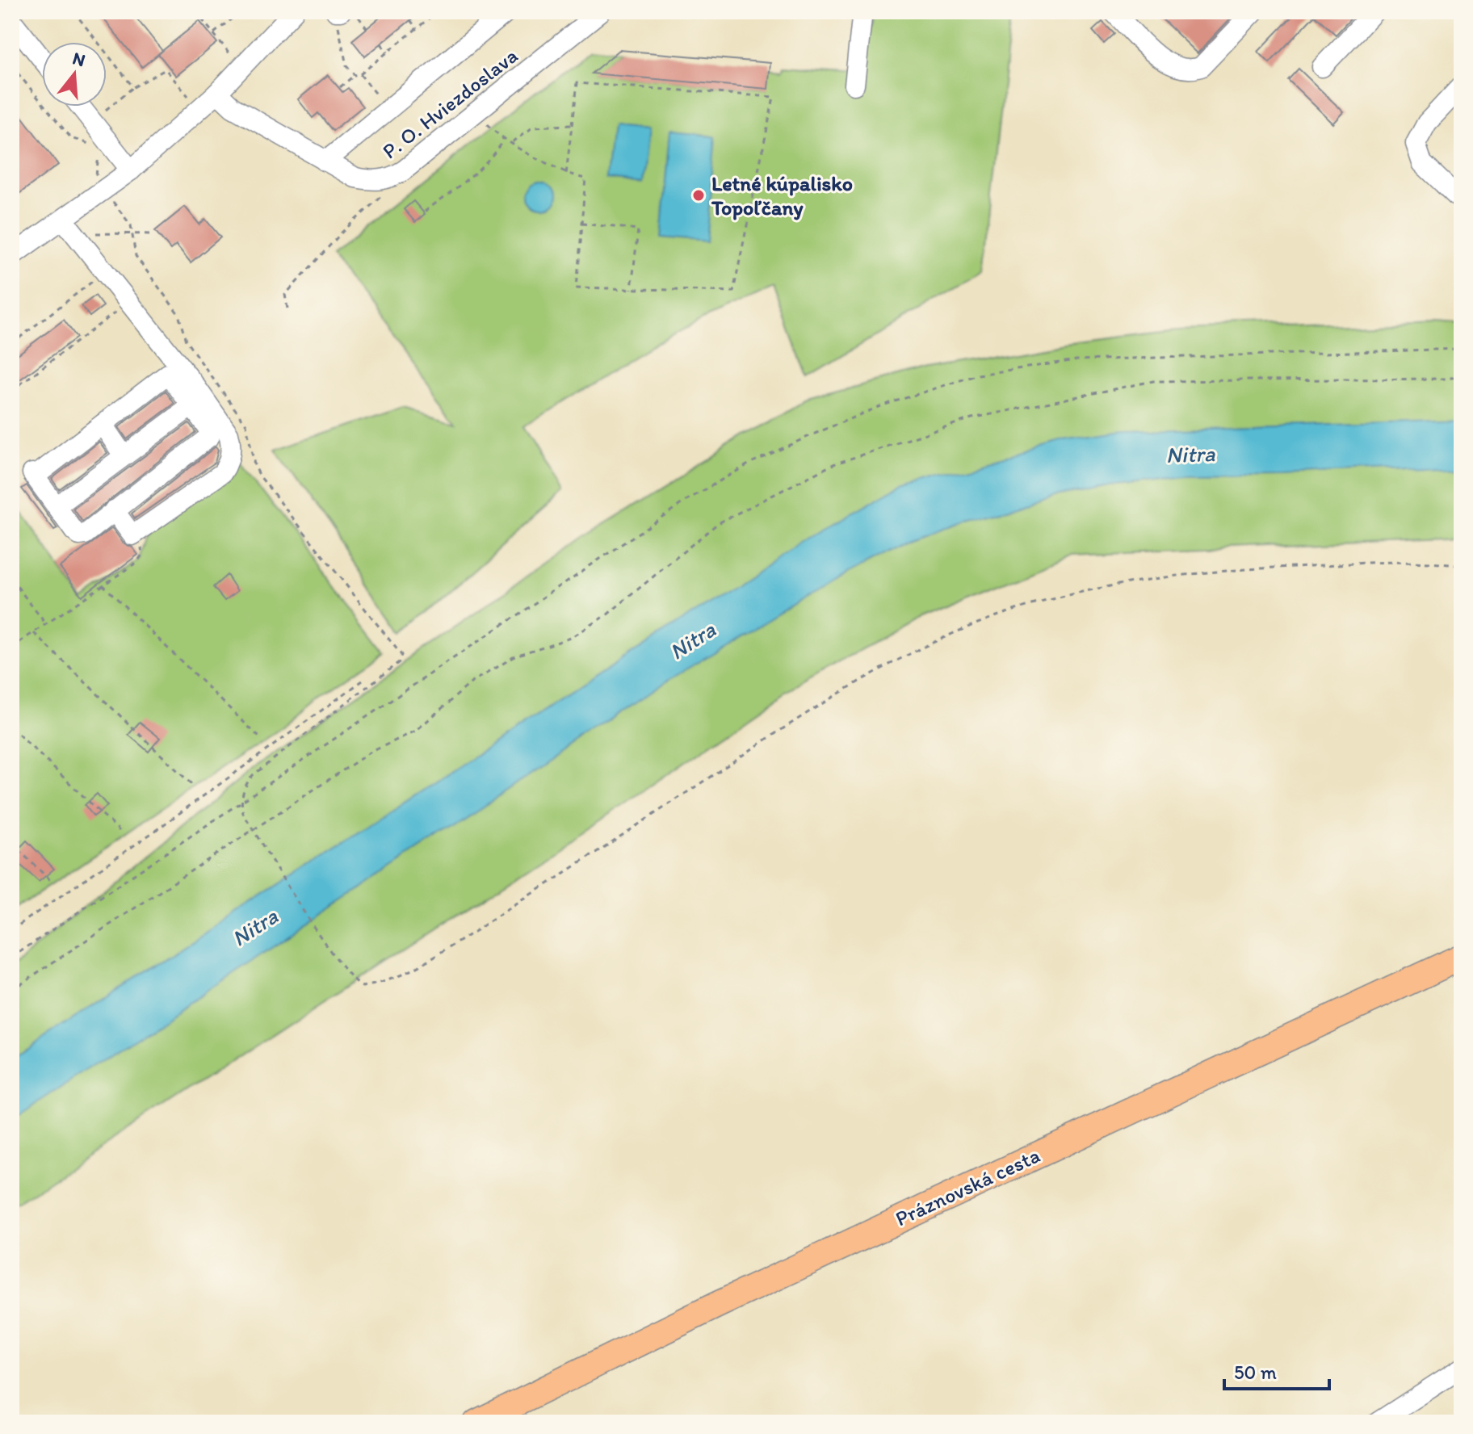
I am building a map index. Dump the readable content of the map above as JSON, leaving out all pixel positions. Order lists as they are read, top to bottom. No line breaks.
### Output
{"streets":{"main road":["Práznovská cesta"],"street":["P. O. Hviezdoslava"]},"water":["Nitra"],"places":["Letné kúpalisko Topoľčany"],"scale_bar":"50 m","north":"top"}
